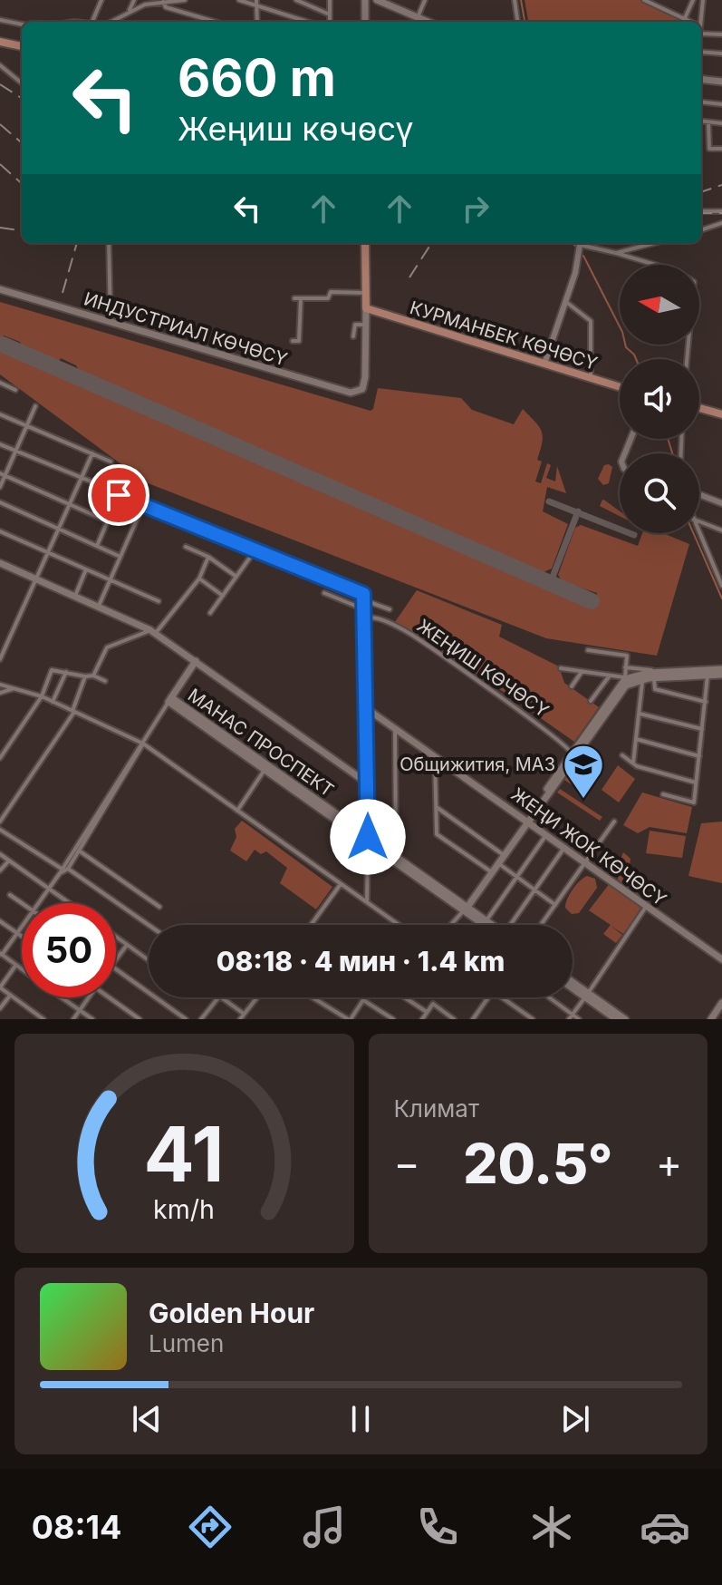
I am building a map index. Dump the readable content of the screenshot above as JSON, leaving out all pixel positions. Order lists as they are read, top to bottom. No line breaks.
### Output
{"streets":{"main road":["ИНДУСТРИАЛ КӨЧӨСҮ","КУРМАНБЕК КӨЧӨСҮ","ЖЕҢИ ЖОК КӨЧӨСҮ"],"street":["ЖЕҢИШ КӨЧӨСҮ"]},"places":{"school or university":["Общижития, МАЗ"]},"north":"left","page":{"turn":["660 m","Жеңиш көчөсү"],"limit":"50","trip":"08:18 · 4 мин · 1.4 km","tile":"Климат","heat":["−","20.5°","+"],"song":["Golden Hour","Lumen"],"tabs":"08:14","gauge":["41","km/h"]}}
